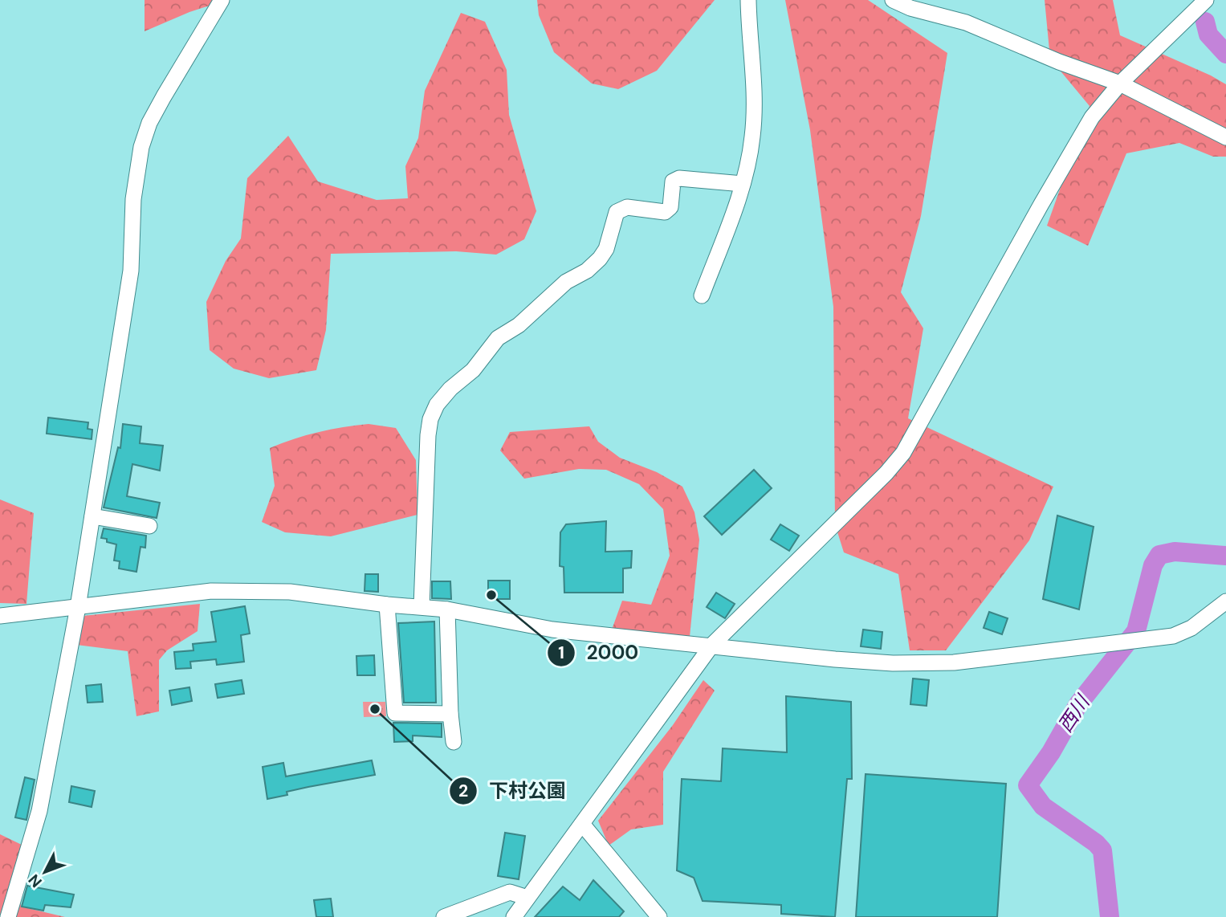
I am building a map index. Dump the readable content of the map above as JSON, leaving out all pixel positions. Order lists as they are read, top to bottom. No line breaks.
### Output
{"water":["西川"],"places":["2000","下村公園"],"north":"bottom left"}
